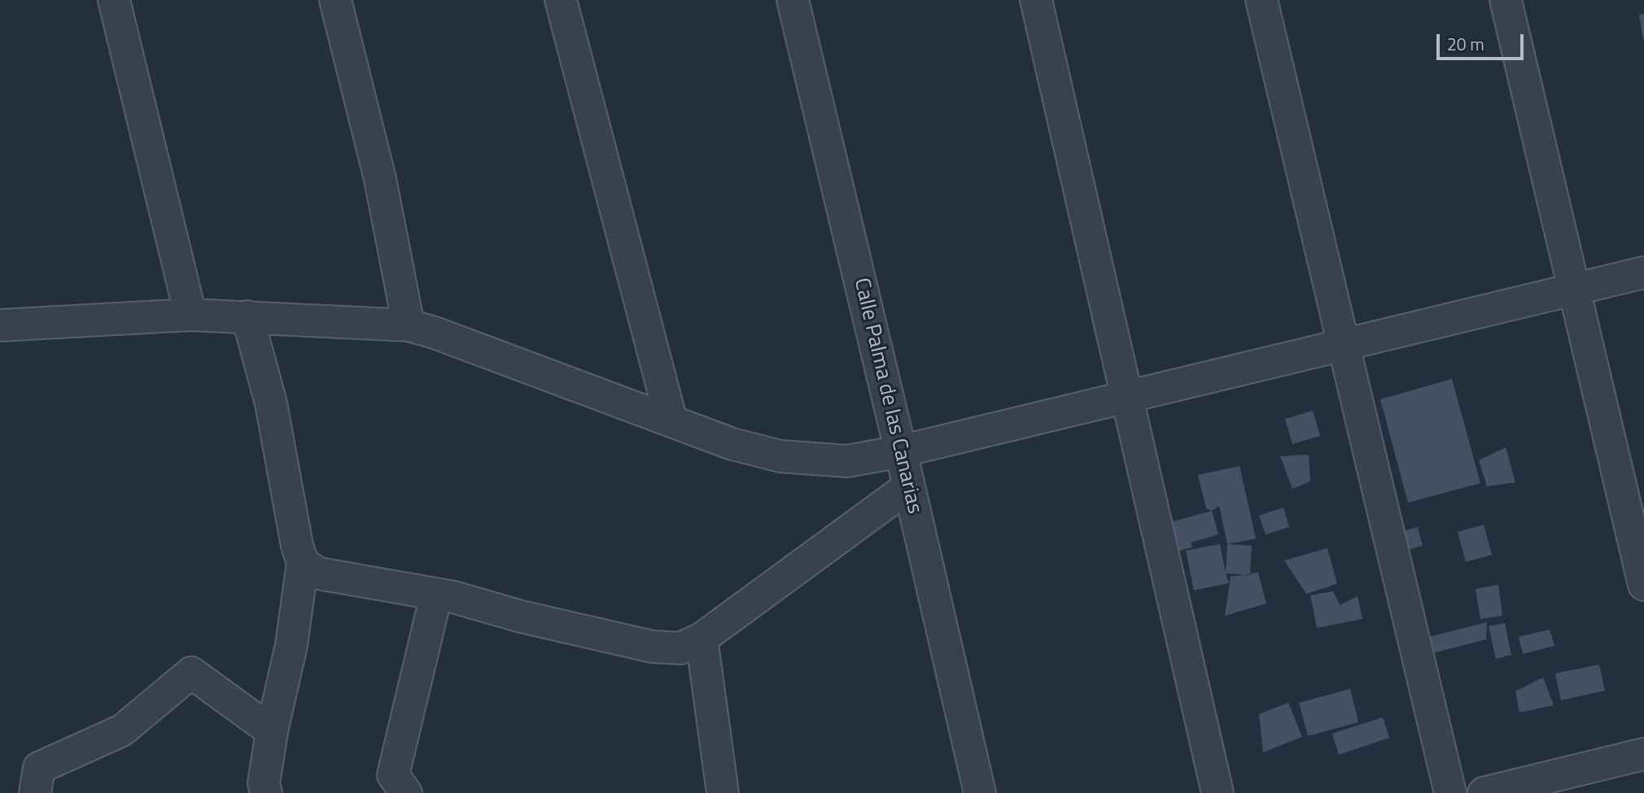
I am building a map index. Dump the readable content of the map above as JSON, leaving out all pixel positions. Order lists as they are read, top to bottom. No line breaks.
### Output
{"streets":{"street":["Calle Palma de las Canarias"]},"scale_bar":"20 m"}
